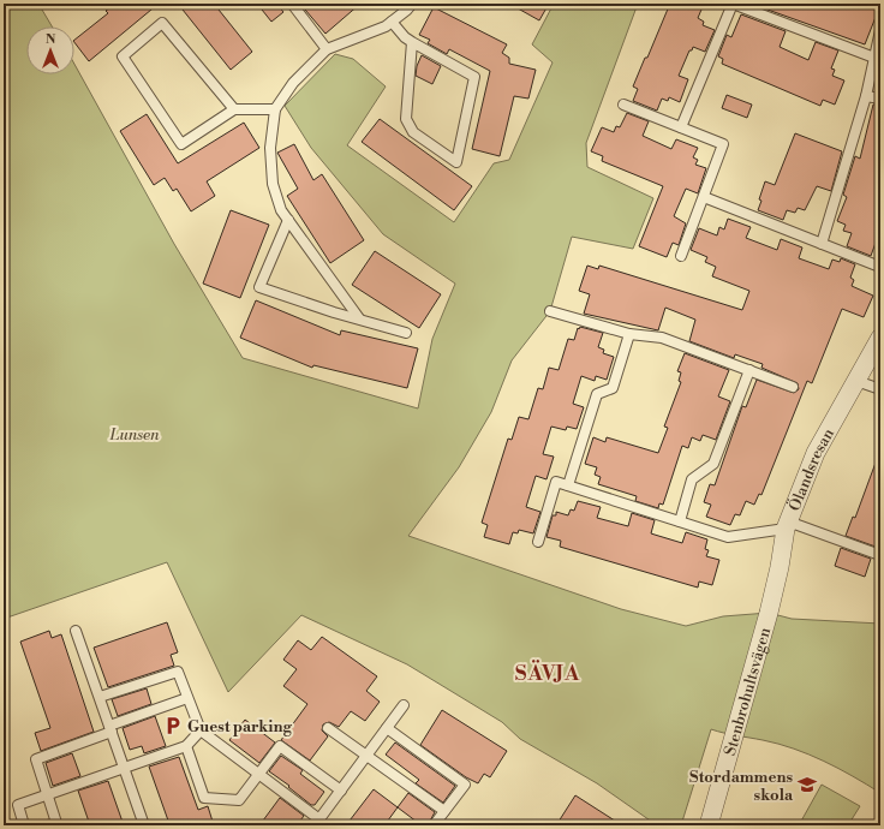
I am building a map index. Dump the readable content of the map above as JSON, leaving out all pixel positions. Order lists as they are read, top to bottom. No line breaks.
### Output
{"streets":{"street":["Ölandsresan","Stenbrohultsvägen"]},"crossings":[["Ölandsresan","Stenbrohultsvägen"]],"districts":["SÄVJA"],"parks":["Lunsen"],"places":{"parking":["Guest parking"],"school or university":["Stordammens skola"]},"north":"top"}
